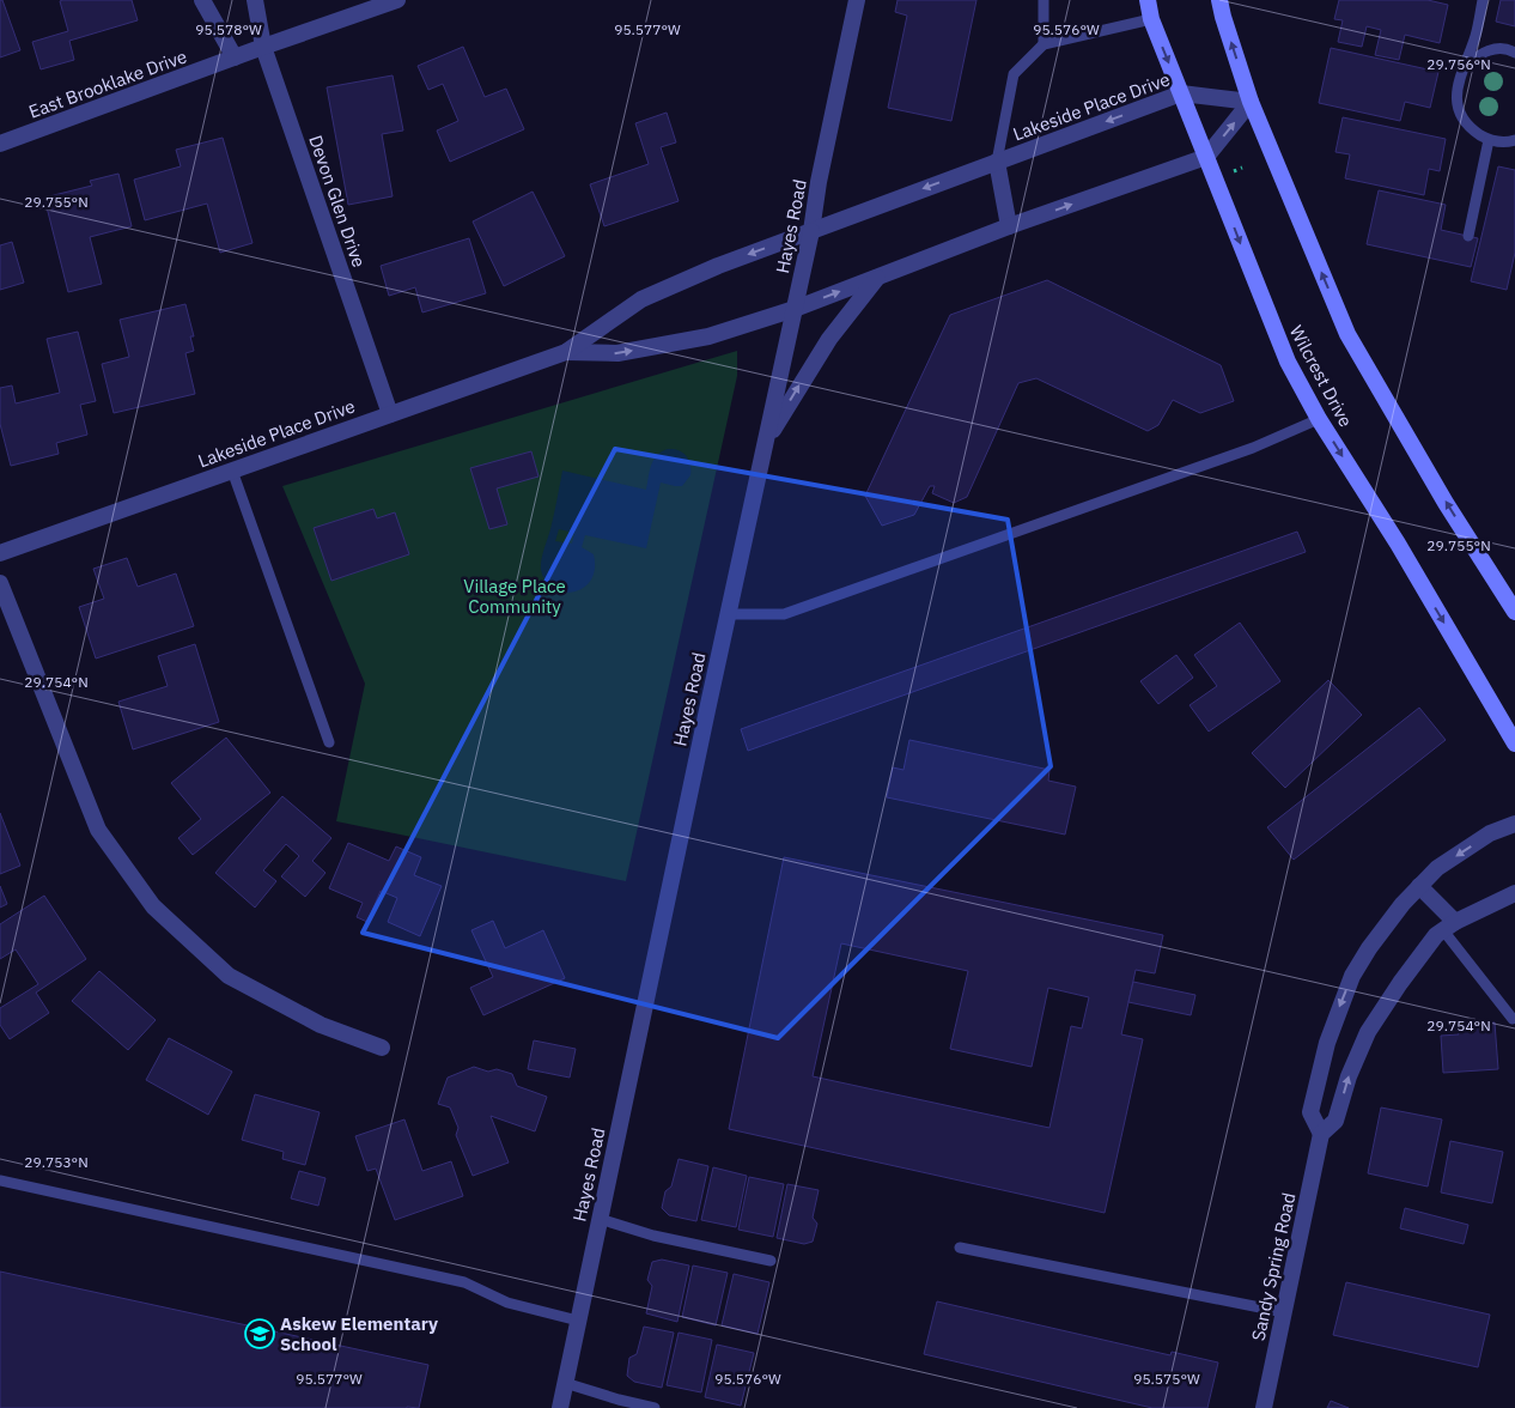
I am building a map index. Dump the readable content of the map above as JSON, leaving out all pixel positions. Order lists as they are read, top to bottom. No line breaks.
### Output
{"streets":{"main road":["Wilcrest Drive"],"street":["East Brooklake Drive","Lakeside Place Drive","Devon Glen Drive","Hayes Road","Sandy Spring Road"]},"crossings":[["East Brooklake Drive","Devon Glen Drive"],["Lakeside Place Drive","Devon Glen Drive"],["Lakeside Place Drive","Hayes Road"],["Lakeside Place Drive","Wilcrest Drive"]],"parks":["Village Place Community"],"places":{"school or university":["Askew Elementary School"]},"coordinates":["95.578°W","95.577°W","95.576°W","29.756°N","29.755°N","29.754°N","29.753°N","95.575°W"]}
